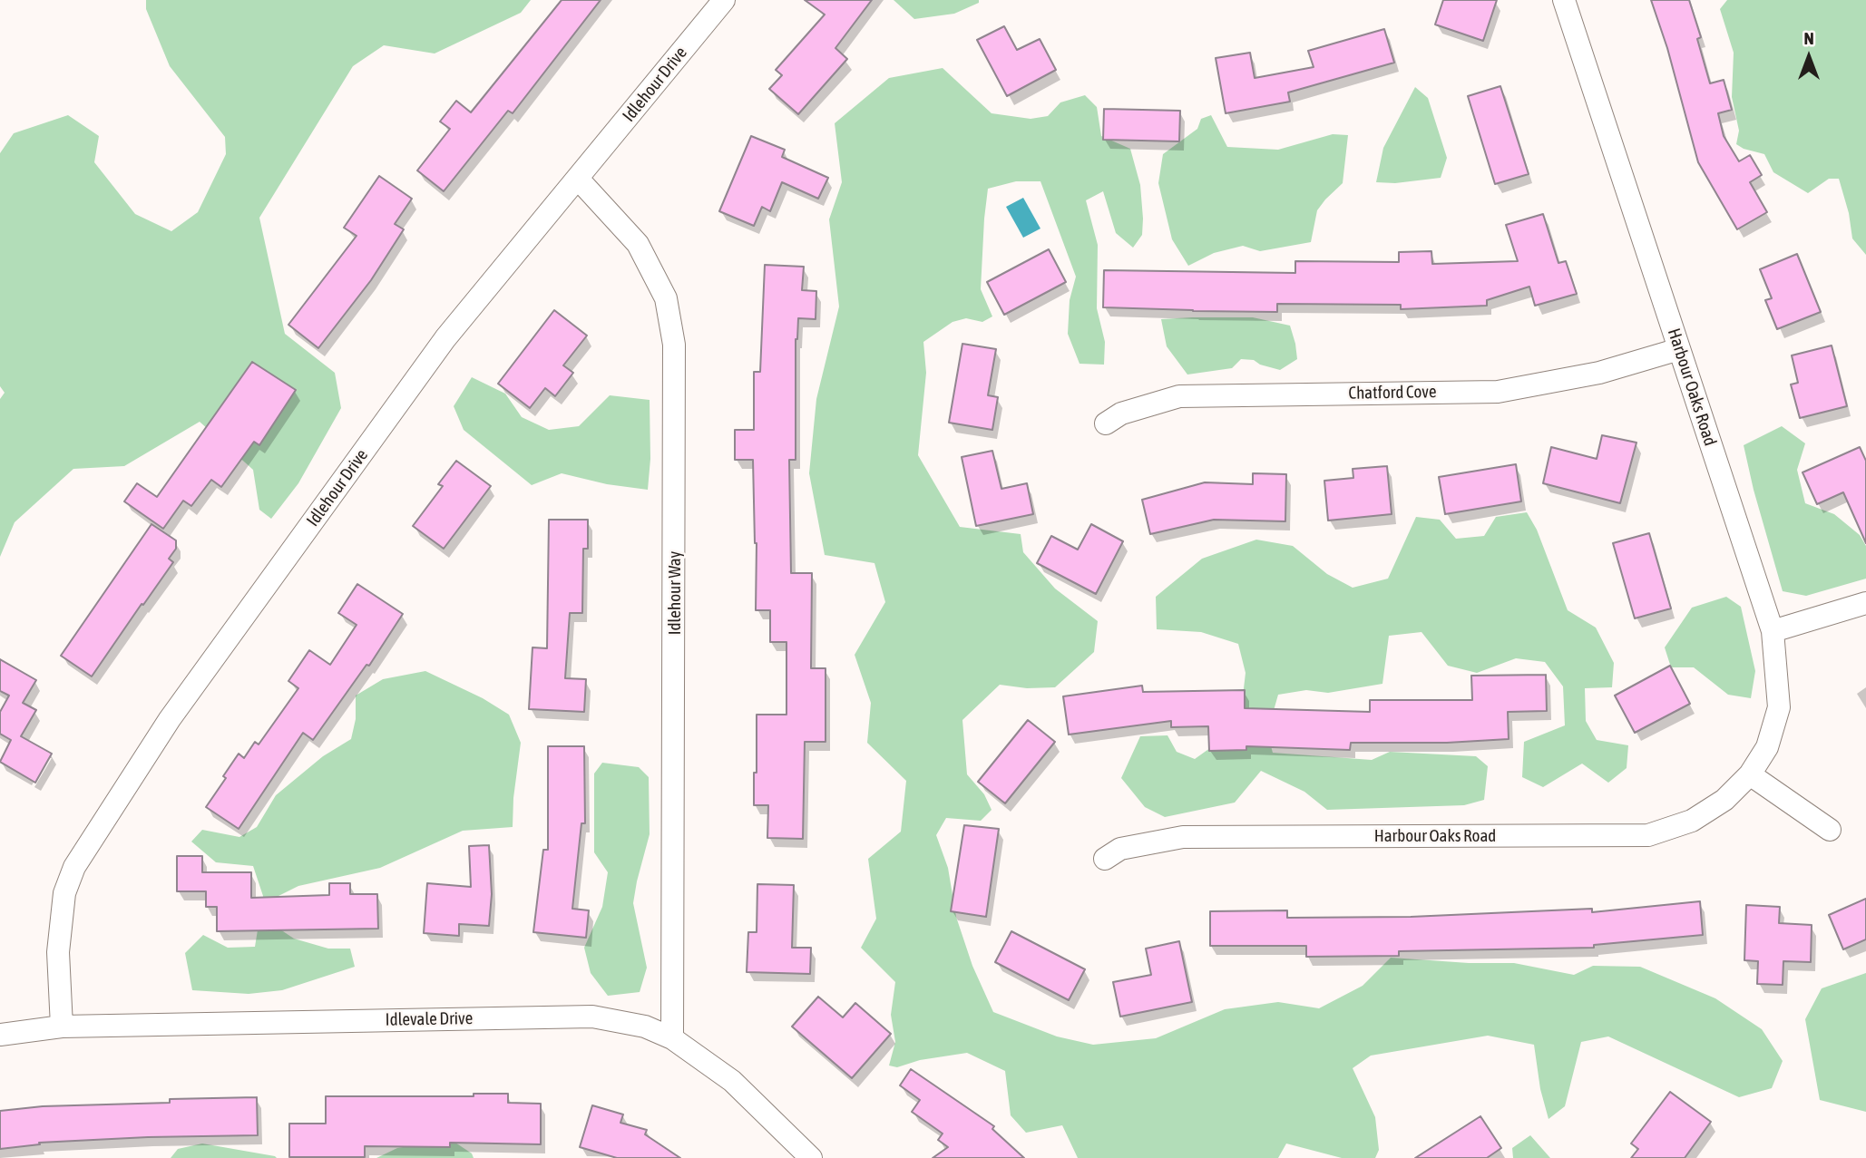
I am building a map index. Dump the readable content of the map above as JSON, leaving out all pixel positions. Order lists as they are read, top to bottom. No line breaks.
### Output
{"streets":{"street":["Idlehour Drive","Harbour Oaks Road","Chatford Cove","Idlehour Way","Idlevale Drive"]},"crossings":[["Idlehour Drive","Idlehour Way"],["Idlehour Drive","Idlevale Drive"],["Harbour Oaks Road","Chatford Cove"],["Idlehour Way","Idlevale Drive"]],"north":"top"}
